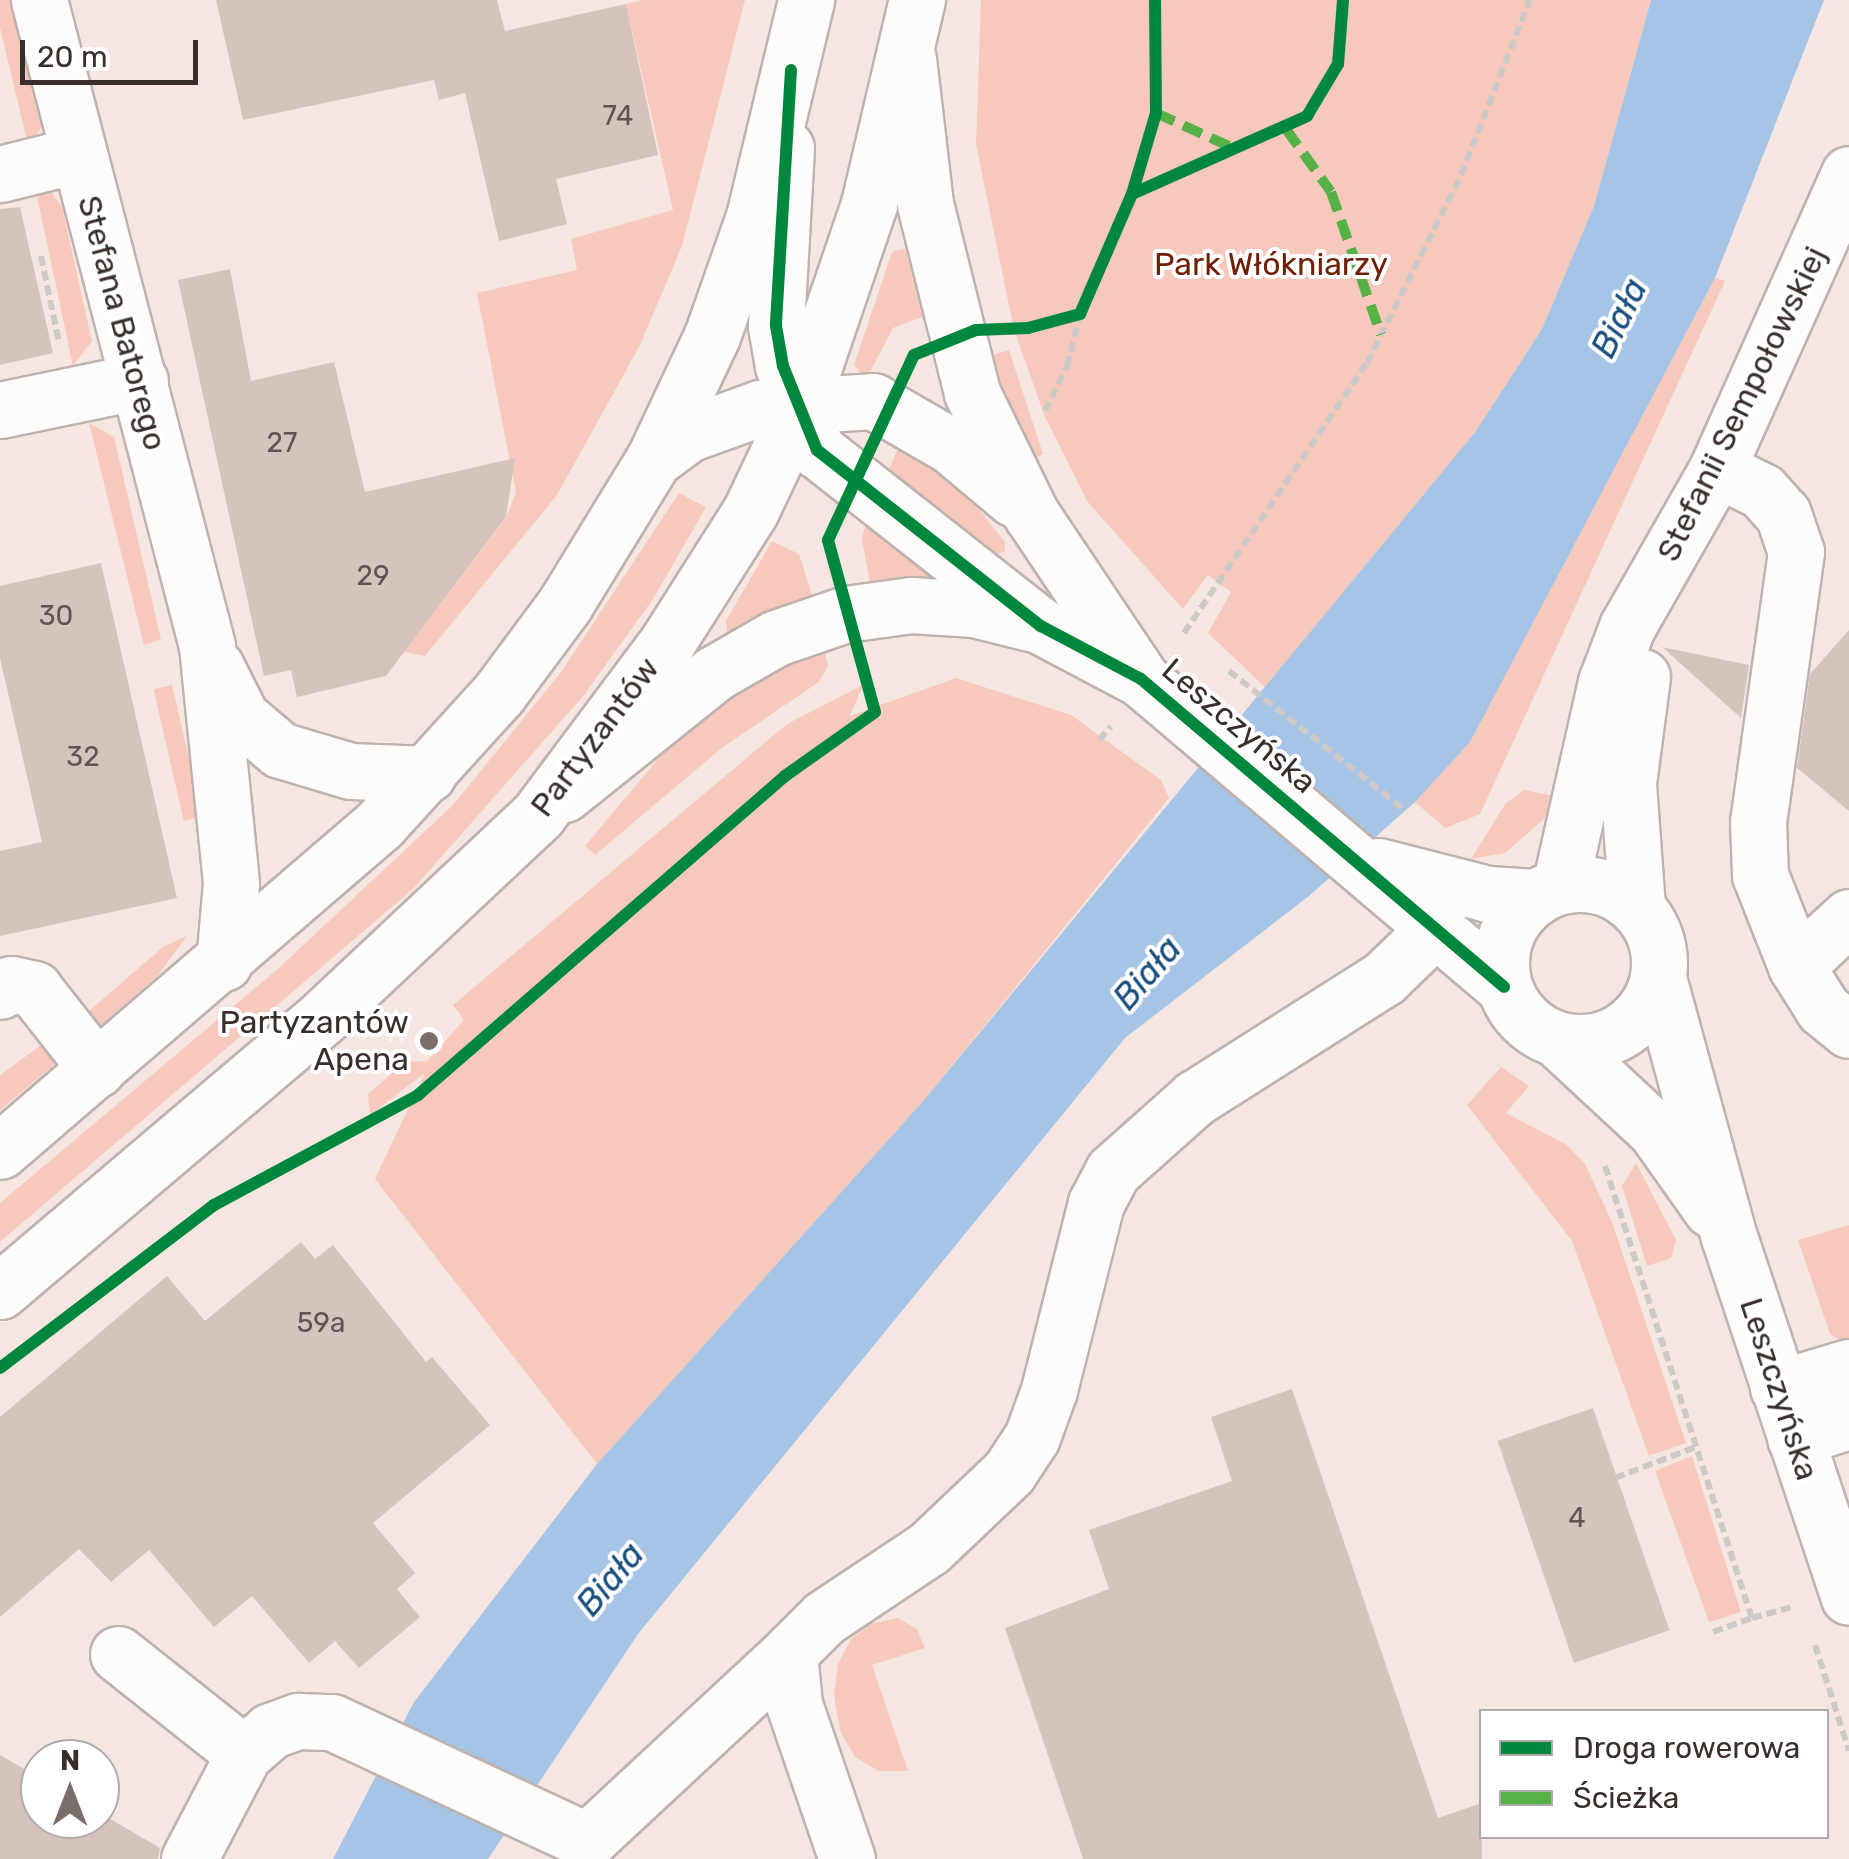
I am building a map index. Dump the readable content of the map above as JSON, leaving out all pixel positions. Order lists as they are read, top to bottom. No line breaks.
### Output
{"streets":{"street":["Stefana Batorego","Stefanii Sempołowskiej","Leszczyńska","Partyzantów"]},"crossings":[["Stefanii Sempołowskiej","Leszczyńska"],["Leszczyńska","Partyzantów"]],"water":["Biała"],"parks":["Park Włókniarzy"],"places":["Partyzantów Apena"],"house_numbers":["74","27","29","30","32","59a","4"],"legend":["Droga rowerowa","Ścieżka"],"scale_bar":"20 m","north":"top"}
